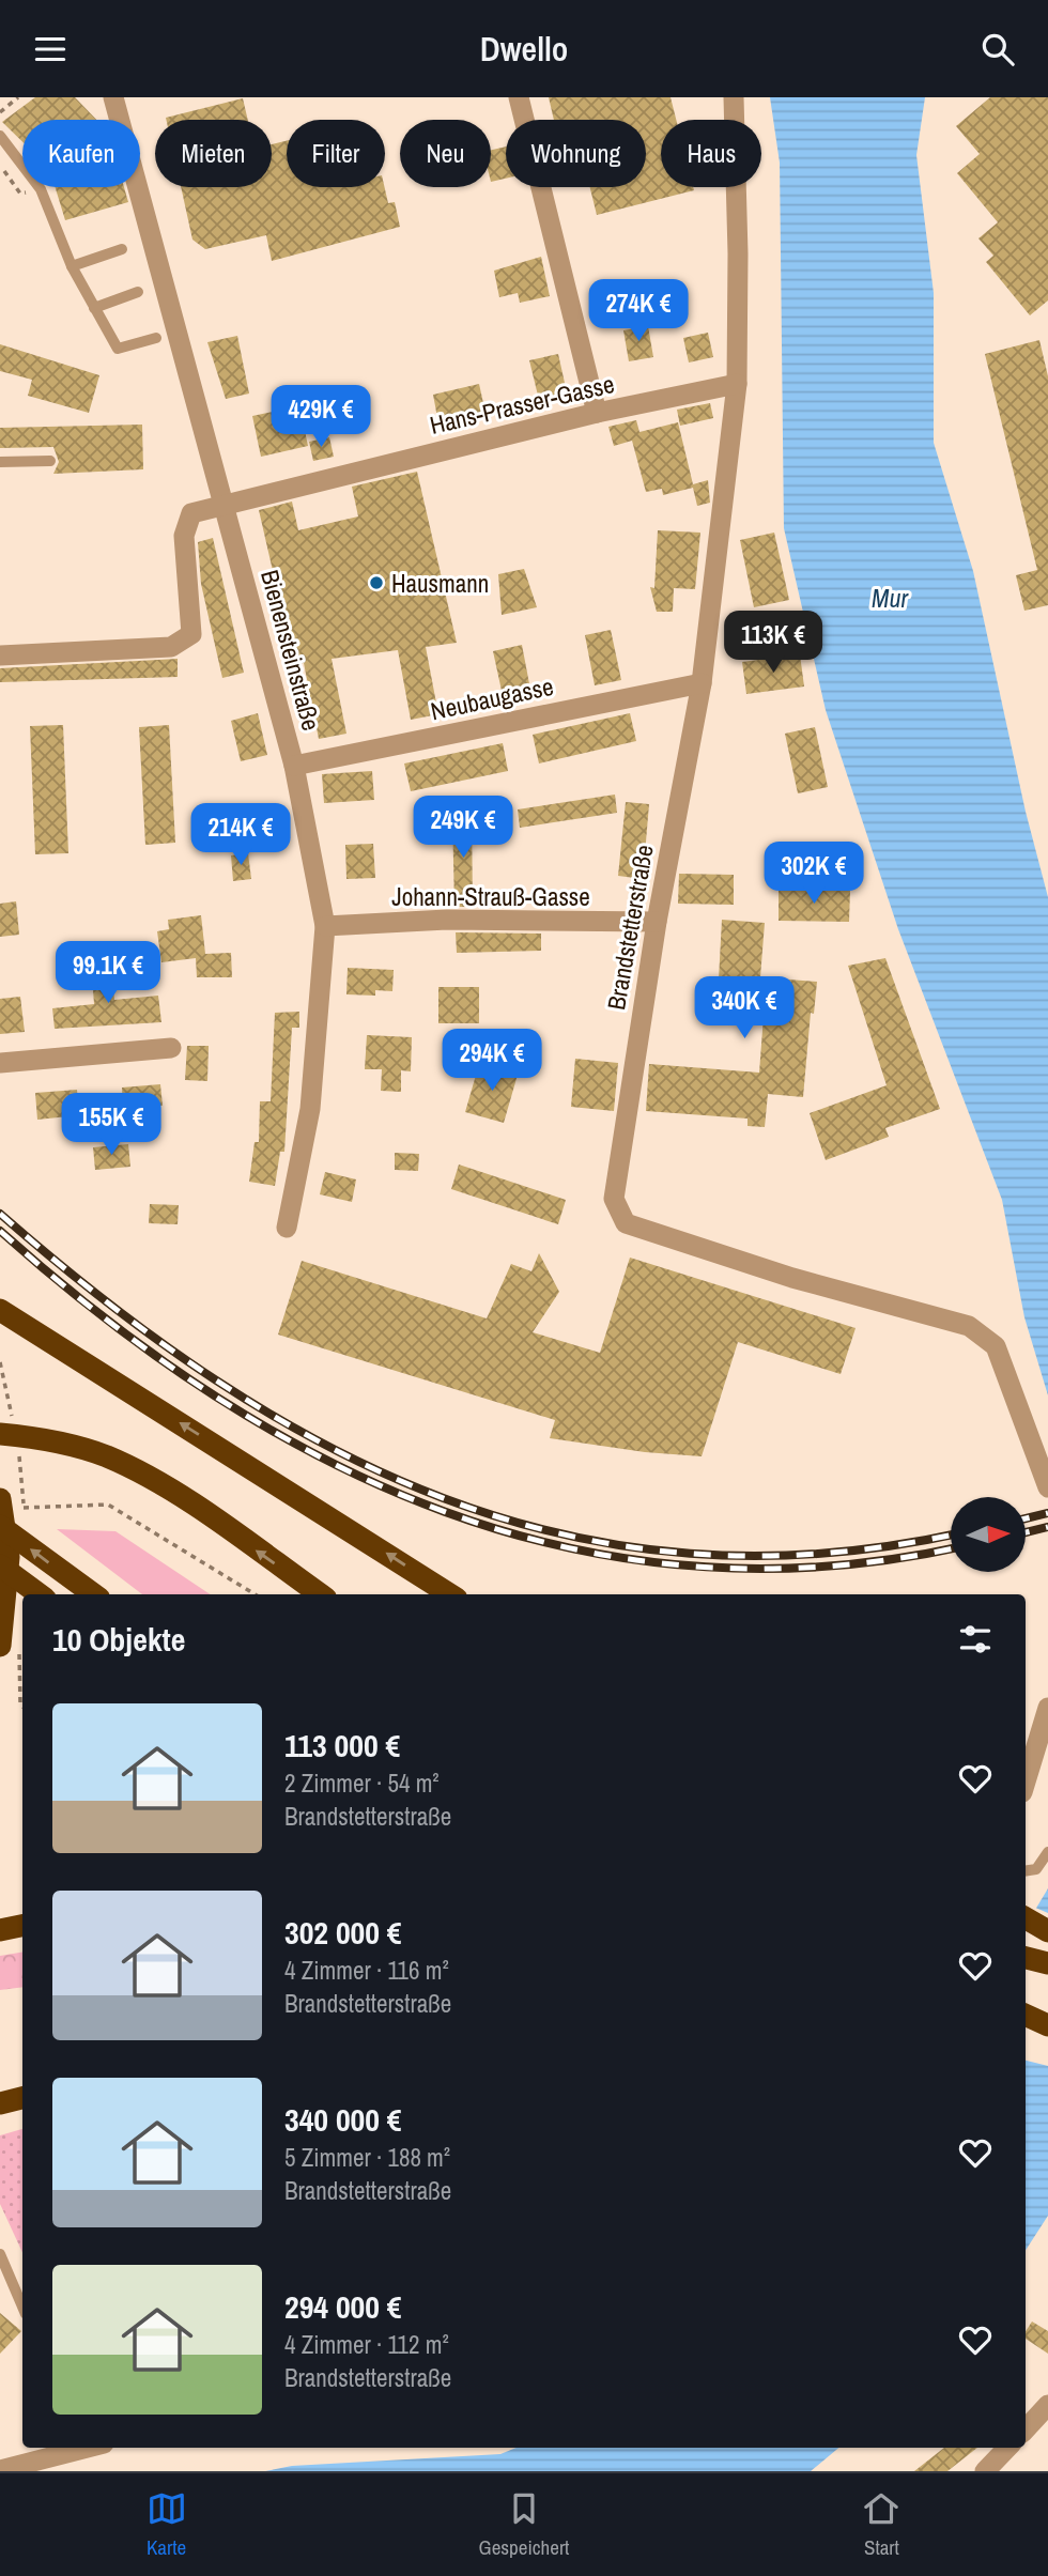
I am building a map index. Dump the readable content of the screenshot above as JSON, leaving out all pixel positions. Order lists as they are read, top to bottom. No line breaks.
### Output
{"streets":{"street":["Hans-Prasser-Gasse","Bienensteinstraße","Neubaugasse","Johann-Strauß-Gasse","Brandstetterstraße"]},"crossings":[["Hans-Prasser-Gasse","Bienensteinstraße"],["Hans-Prasser-Gasse","Brandstetterstraße"],["Bienensteinstraße","Neubaugasse"],["Bienensteinstraße","Johann-Strauß-Gasse"],["Neubaugasse","Brandstetterstraße"],["Johann-Strauß-Gasse","Brandstetterstraße"]],"water":["Mur"],"places":["Hausmann"],"north":"right","page":{"header":"Dwello","chip":["Kaufen","Mieten","Filter","Neu","Wohnung","Haus"],"price":["274K €","429K €","113K €","249K €","214K €","302K €","99.1K €","340K €","294K €","155K €"],"heading":"10 Objekte","list":[{"name":"113 000 €","note":"2 Zimmer · 54 m² · Brandstetterstraße"},{"name":"302 000 €","note":"4 Zimmer · 116 m² · Brandstetterstraße"},{"name":"340 000 €","note":"5 Zimmer · 188 m² · Brandstetterstraße"},{"name":"294 000 €","note":"4 Zimmer · 112 m² · Brandstetterstraße"}],"tabs":["Karte","Gespeichert","Start"]}}
